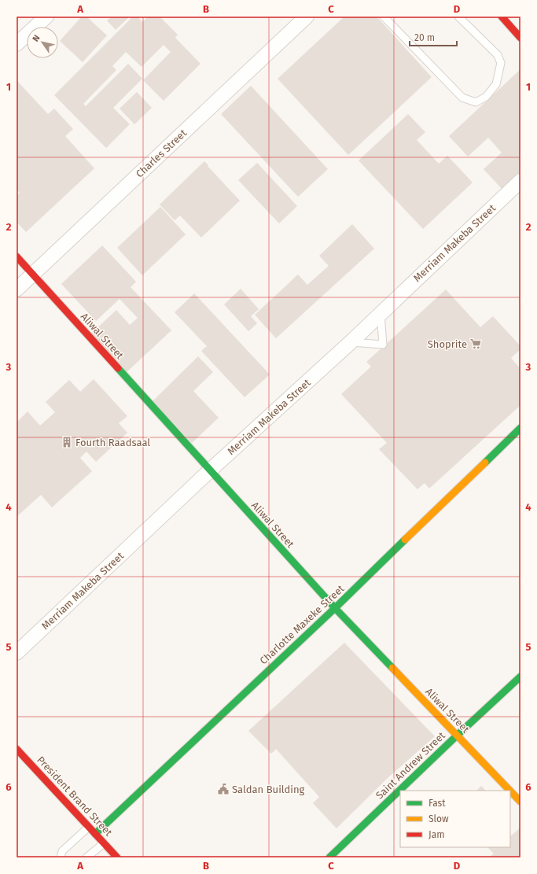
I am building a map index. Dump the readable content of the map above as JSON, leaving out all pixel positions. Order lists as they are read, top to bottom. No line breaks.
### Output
{"streets":{"street":["Charles Street","Merriam Makeba Street","Aliwal Street","Charlotte Maxeke Street","Saint Andrew Street","President Brand Street"]},"crossings":[["Charles Street","Aliwal Street"],["Merriam Makeba Street","Aliwal Street"],["Aliwal Street","Charlotte Maxeke Street"],["Aliwal Street","Saint Andrew Street"],["Charlotte Maxeke Street","President Brand Street"]],"places":{"supermarket":["Shoprite"],"building":["Fourth Raadsaal"],"public building":["Saldan Building"]},"legend":["Fast","Slow","Jam"],"scale_bar":"20 m","north":"top left","grid":{"columns":["A","B","C","D"],"rows":["1","2","3","4","5","6"]}}
